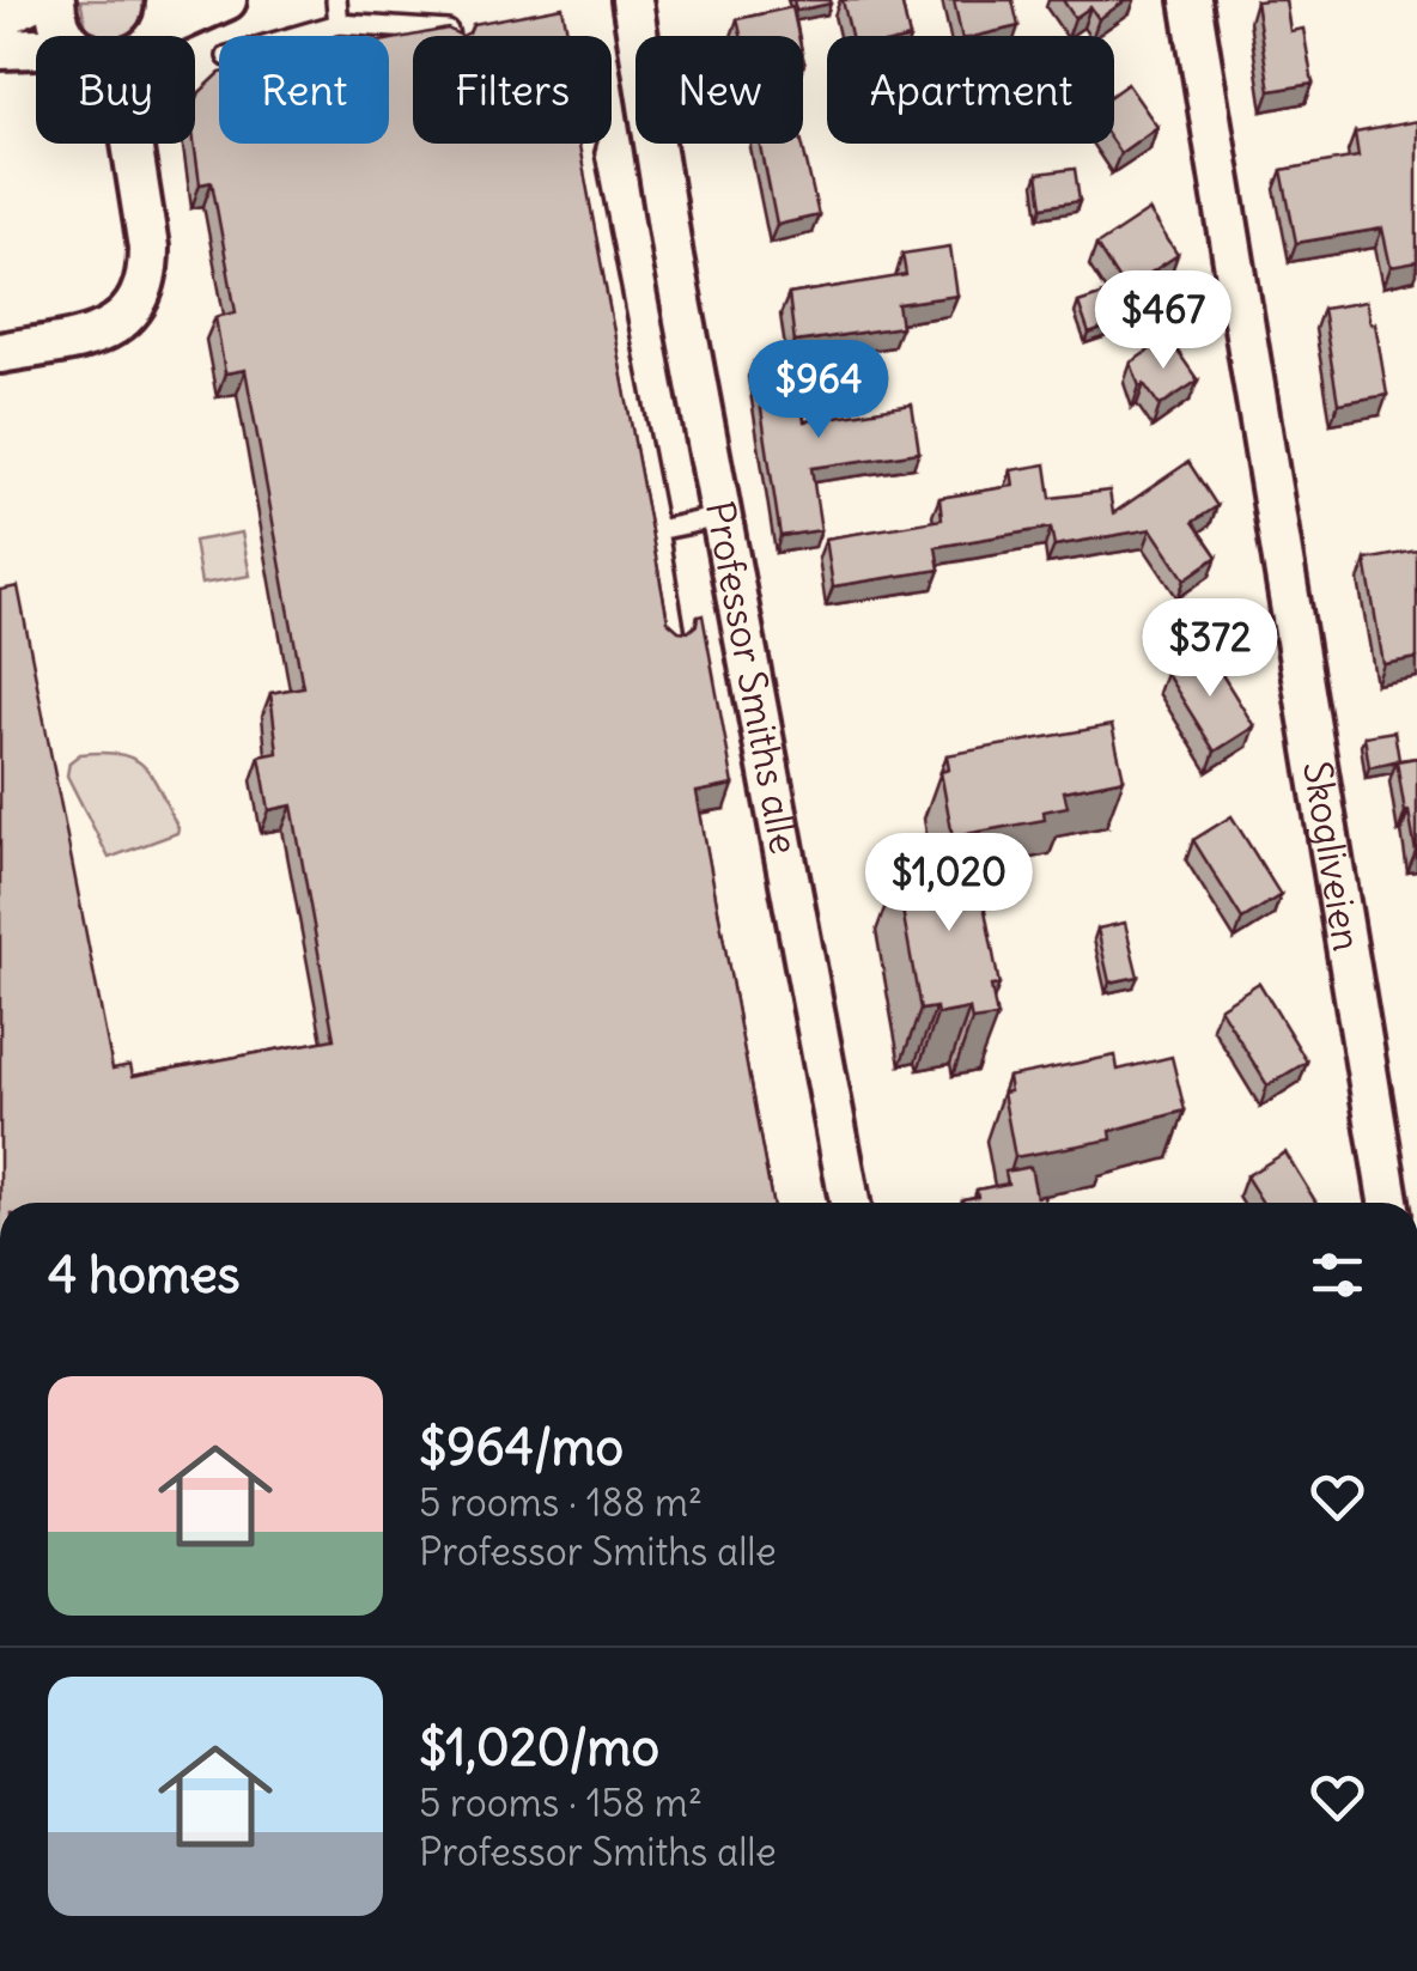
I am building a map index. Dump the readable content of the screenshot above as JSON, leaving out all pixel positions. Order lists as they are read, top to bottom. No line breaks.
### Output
{"streets":{"street":["Professor Smiths alle","Skogliveien"]},"page":{"chip":["Buy","Rent","Filters","New","Apartment"],"price":["$467","$964","$372","$1,020"],"heading":"4 homes","list":[{"name":"$964/mo","note":"5 rooms · 188 m² · Professor Smiths alle"},{"name":"$1,020/mo","note":"5 rooms · 158 m² · Professor Smiths alle"}]}}
